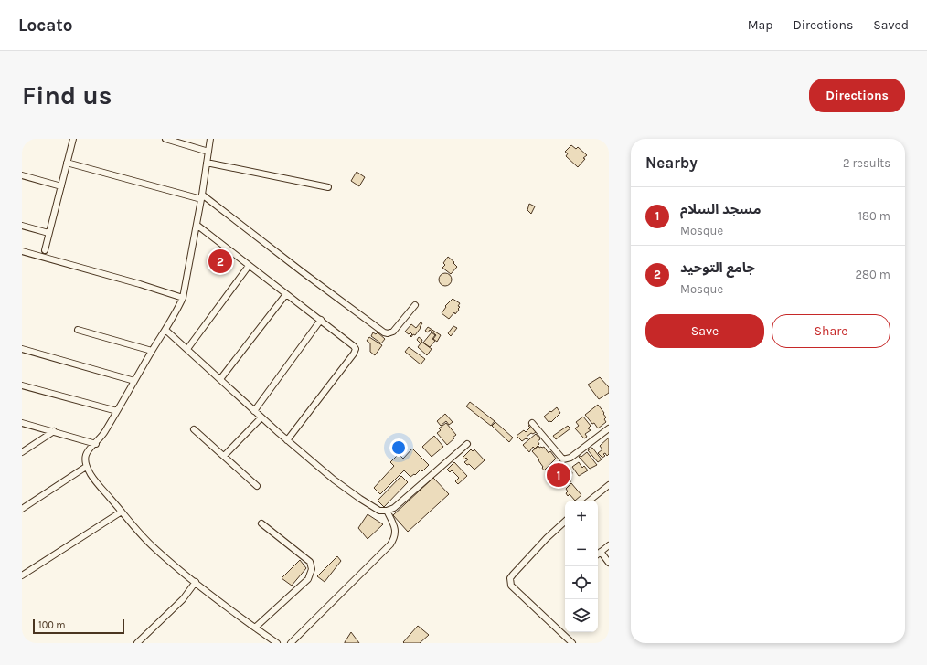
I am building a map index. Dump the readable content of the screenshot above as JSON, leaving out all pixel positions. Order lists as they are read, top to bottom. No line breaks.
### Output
{"scale_bar":"100 m","page":{"header":"Locato","nav":["Map","Directions","Saved"],"buttons":["Directions",["Save","Share"]],"title":"Find us","heading":["Nearby","2 results"],"list":[{"mark":"1","name":"مسجد السلام","note":"Mosque","value":"180 m"},{"mark":"2","name":"جامع التوحيد","note":"Mosque","value":"280 m"}],"pins":["2","1"],"map_buttons":["+","−"],"scale":"100 m"}}
